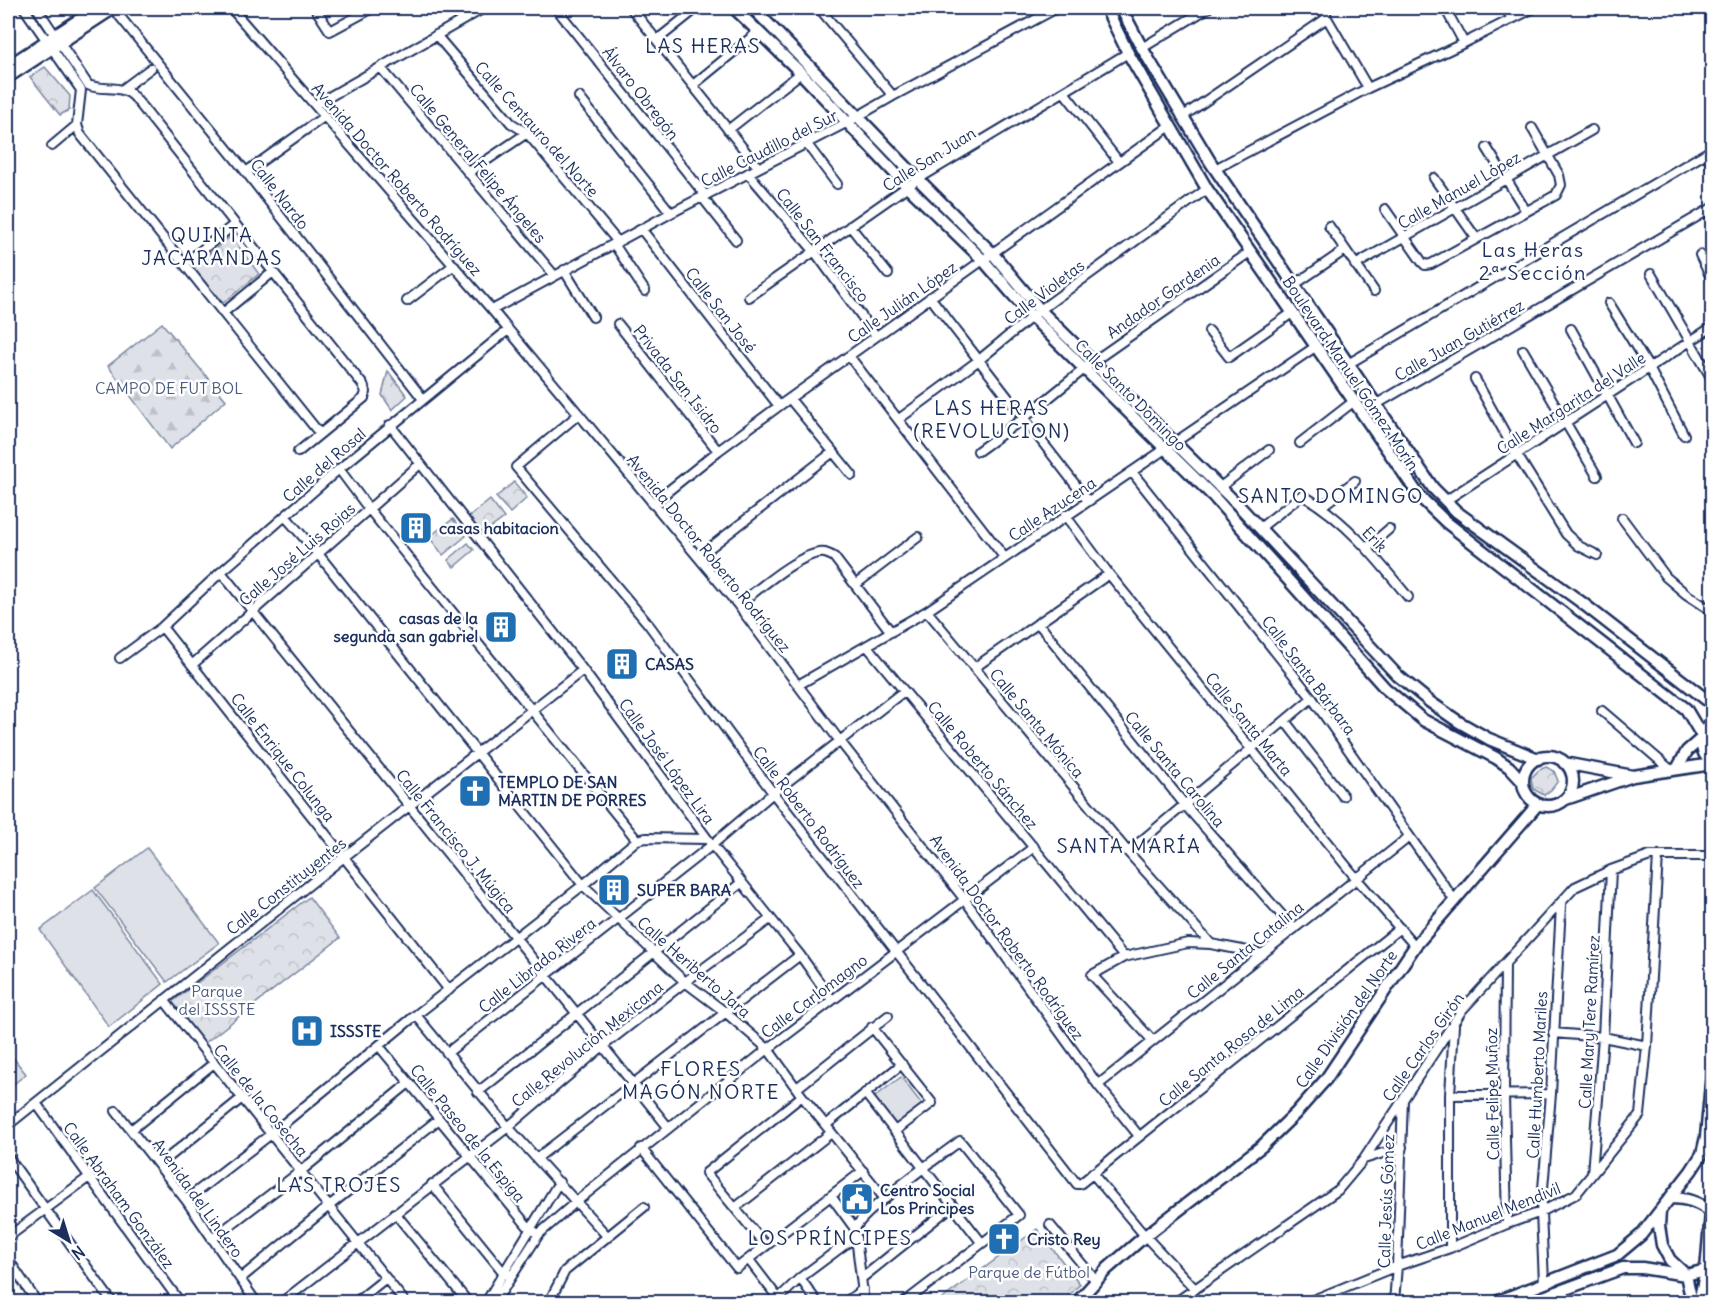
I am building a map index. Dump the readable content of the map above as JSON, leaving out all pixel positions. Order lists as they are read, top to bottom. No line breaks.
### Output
{"streets":{"street":["Álvaro Obregón","Calle Centauro del Norte","Calle Caudillo del Sur","Calle San Juan","Calle General Felipe Ángeles","Avenida Doctor Roberto Rodríguez","Calle Manuel López","Calle Nardo","Calle San Francisco","Calle Violetas","Andador Gardenia","Calle Julián López","Calle San José","Calle Juan Gutiérrez","Boulevard Manuel Gómez Morín","Privada San Isidro","Calle Santo Domingo","Calle Margarita del Valle","Calle del Rosal","Calle Azucena","Erik","Calle José Luis Rojas","Calle Santa Bárbara","Calle Santa Mónica","Calle Santa Marta","Calle Enrique Colunga","Calle José López Lira","Calle Roberto Sánchez","Calle Santa Carolina","Calle Roberto Rodríguez","Calle Francisco J. Múgica","Calle Constituyentes","Calle Santa Catalina","Calle Librado Rivera","Calle Heriberto Jara","Calle Carlomagno","Calle División del Norte","Calle Mary Tere Ramírez","Calle Revolución Mexicana","Calle Santa Rosa de Lima","Calle Carlos Girón","Calle Humberto Mariles","Calle Felipe Muñoz","Calle de la Cosecha","Calle Paseo de la Espiga","Calle Abraham González","Avenida del Lindero","Calle Jesús Gómez","Calle Manuel Mendivil"]},"crossings":[["Álvaro Obregón","Calle Caudillo del Sur"],["Calle Centauro del Norte","Calle Caudillo del Sur"],["Calle Caudillo del Sur","Calle General Felipe Ángeles"],["Calle Caudillo del Sur","Avenida Doctor Roberto Rodríguez"],["Calle Caudillo del Sur","Calle San Francisco"],["Calle Caudillo del Sur","Calle San José"],["Calle Caudillo del Sur","Calle Santo Domingo"],["Calle San Juan","Calle San Francisco"],["Calle San Juan","Boulevard Manuel Gómez Morín"],["Calle San Juan","Calle Santo Domingo"],["Avenida Doctor Roberto Rodríguez","Calle Julián López"],["Avenida Doctor Roberto Rodríguez","Calle del Rosal"],["Avenida Doctor Roberto Rodríguez","Calle Azucena"],["Avenida Doctor Roberto Rodríguez","Calle Roberto Rodríguez"],["Avenida Doctor Roberto Rodríguez","Calle Santa Catalina"],["Avenida Doctor Roberto Rodríguez","Calle Librado Rivera"],["Avenida Doctor Roberto Rodríguez","Calle Carlomagno"],["Avenida Doctor Roberto Rodríguez","Calle Santa Rosa de Lima"],["Calle Nardo","Calle del Rosal"],["Calle San Francisco","Calle Julián López"],["Calle Violetas","Boulevard Manuel Gómez Morín"],["Calle Violetas","Calle Santo Domingo"],["Andador Gardenia","Boulevard Manuel Gómez Morín"],["Andador Gardenia","Calle Santo Domingo"],["Calle Julián López","Calle San José"],["Calle Julián López","Boulevard Manuel Gómez Morín"],["Calle Julián López","Privada San Isidro"],["Calle Julián López","Calle Santo Domingo"],["Calle Juan Gutiérrez","Boulevard Manuel Gómez Morín"],["Boulevard Manuel Gómez Morín","Calle Margarita del Valle"],["Boulevard Manuel Gómez Morín","Calle Azucena"],["Calle Santo Domingo","Calle Azucena"],["Calle Santo Domingo","Erik"],["Calle Santo Domingo","Calle División del Norte"],["Calle del Rosal","Calle Enrique Colunga"],["Calle del Rosal","Calle José López Lira"],["Calle del Rosal","Calle Francisco J. Múgica"],["Calle del Rosal","Calle Heriberto Jara"],["Calle Azucena","Calle Santa Bárbara"],["Calle Azucena","Calle Santa Mónica"],["Calle Azucena","Calle Santa Marta"],["Calle Azucena","Calle Roberto Sánchez"],["Calle José Luis Rojas","Calle Enrique Colunga"],["Calle José Luis Rojas","Calle José López Lira"],["Calle José Luis Rojas","Calle Francisco J. Múgica"],["Calle José Luis Rojas","Calle Heriberto Jara"],["Calle Santa Bárbara","Calle Santa Catalina"],["Calle Santa Bárbara","Calle División del Norte"],["Calle Santa Marta","Calle Santa Catalina"],["Calle Santa Marta","Calle División del Norte"],["Calle Santa Marta","Calle Santa Rosa de Lima"],["Calle Enrique Colunga","Calle Constituyentes"],["Calle José López Lira","Calle Constituyentes"],["Calle José López Lira","Calle Librado Rivera"],["Calle José López Lira","Calle Carlomagno"],["Calle José López Lira","Calle Revolución Mexicana"],["Calle Roberto Sánchez","Calle Librado Rivera"],["Calle Roberto Sánchez","Calle Carlomagno"],["Calle Santa Carolina","Calle Santa Catalina"],["Calle Roberto Rodríguez","Calle Librado Rivera"],["Calle Roberto Rodríguez","Calle Carlomagno"],["Calle Roberto Rodríguez","Calle Santa Rosa de Lima"],["Calle Francisco J. Múgica","Calle Constituyentes"],["Calle Francisco J. Múgica","Calle Librado Rivera"],["Calle Francisco J. Múgica","Calle Carlomagno"],["Calle Francisco J. Múgica","Calle Revolución Mexicana"],["Calle Constituyentes","Calle Heriberto Jara"],["Calle Constituyentes","Calle de la Cosecha"],["Calle Constituyentes","Calle Abraham González"],["Calle Librado Rivera","Calle Heriberto Jara"],["Calle Heriberto Jara","Calle Carlomagno"],["Calle Heriberto Jara","Calle Revolución Mexicana"],["Calle Carlomagno","Calle Paseo de la Espiga"],["Calle Mary Tere Ramírez","Calle Carlos Girón"],["Calle Mary Tere Ramírez","Calle Manuel Mendivil"],["Calle Revolución Mexicana","Calle de la Cosecha"],["Calle Revolución Mexicana","Calle Paseo de la Espiga"],["Calle Carlos Girón","Calle Humberto Mariles"],["Calle Carlos Girón","Calle Felipe Muñoz"],["Calle Carlos Girón","Calle Jesús Gómez"],["Calle Carlos Girón","Calle Manuel Mendivil"],["Calle Humberto Mariles","Calle Manuel Mendivil"],["Calle Felipe Muñoz","Calle Manuel Mendivil"],["Calle Jesús Gómez","Calle Manuel Mendivil"]],"districts":["LAS HERAS","QUINTA JACARANDAS","Las Heras 2ª Sección","LAS HERAS (REVOLUCION)","SANTO DOMINGO","SANTA MARÍA","FLORES MAGÓN NORTE","LAS TROJES","LOS PRÍNCIPES"],"parks":["CAMPO DE FUT BOL","Parque del ISSSTE","Parque de Fútbol"],"places":{"building":["casas habitacion","casas de la segunda san gabriel","CASAS","SUPER BARA"],"church":["TEMPLO DE SAN MARTIN DE PORRES","Cristo Rey"],"hospital":["ISSSTE"],"public building":["Centro Social Los Principes"]},"north":"bottom right"}
